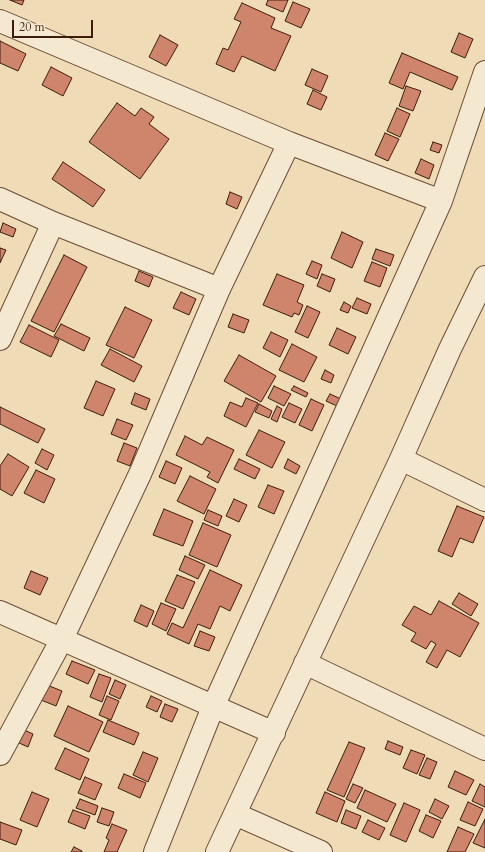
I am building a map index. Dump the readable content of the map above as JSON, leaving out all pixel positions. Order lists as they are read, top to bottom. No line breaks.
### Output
{"scale_bar":"20 m"}
